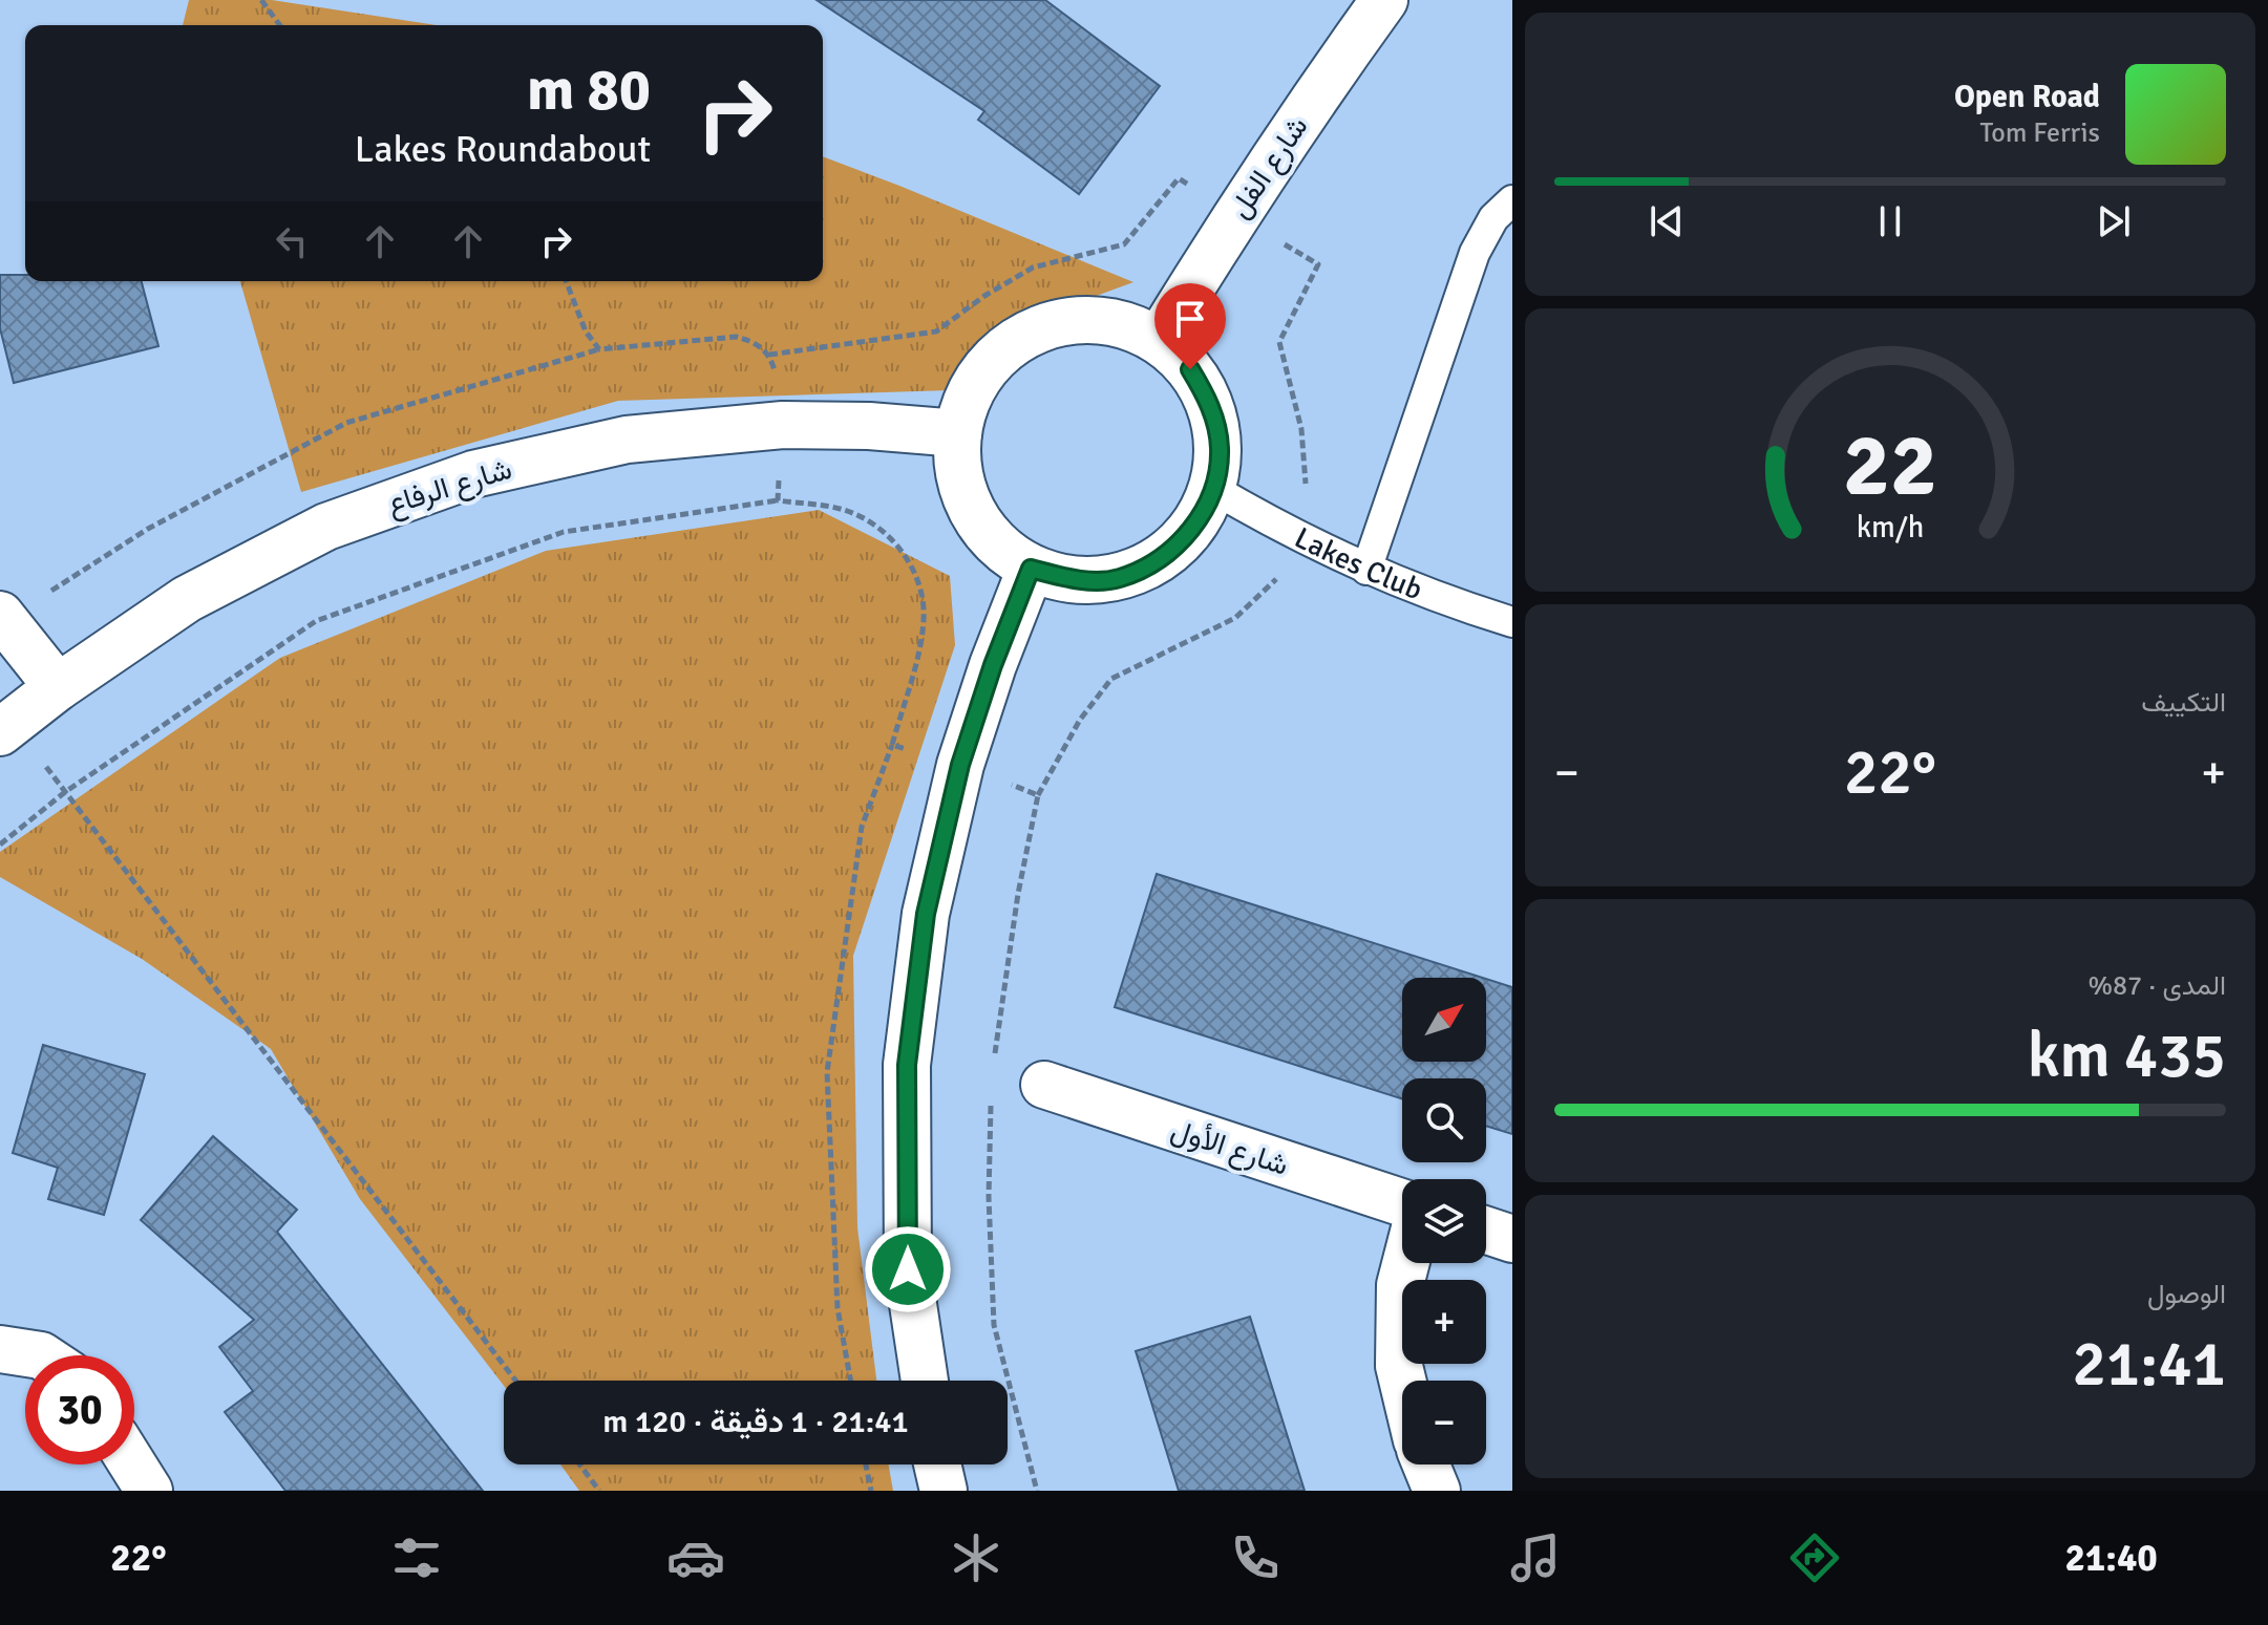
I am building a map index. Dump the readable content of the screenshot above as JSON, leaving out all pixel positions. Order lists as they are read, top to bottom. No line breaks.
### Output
{"streets":{"street":["شارع الفل","شارع الرفاع","شارع الأول"],"lane":["Lakes Club"]},"crossings":[["شارع الفل","شارع الرفاع"],["شارع الفل","Lakes Club"],["شارع الرفاع","Lakes Club"]],"north":"top right","page":{"turn":["80 m","Lakes Roundabout"],"song":["Open Road","Tom Ferris"],"tile":["التكييف",["المدى · 87%","435 km"],["الوصول","21:41"]],"heat":["−","22°","+"],"map_buttons":["+","−"],"limit":"30","trip":"21:41 · 1 دقيقة · 120 m","tabs":["21:40","22°"],"gauge":["22","km/h"]}}
